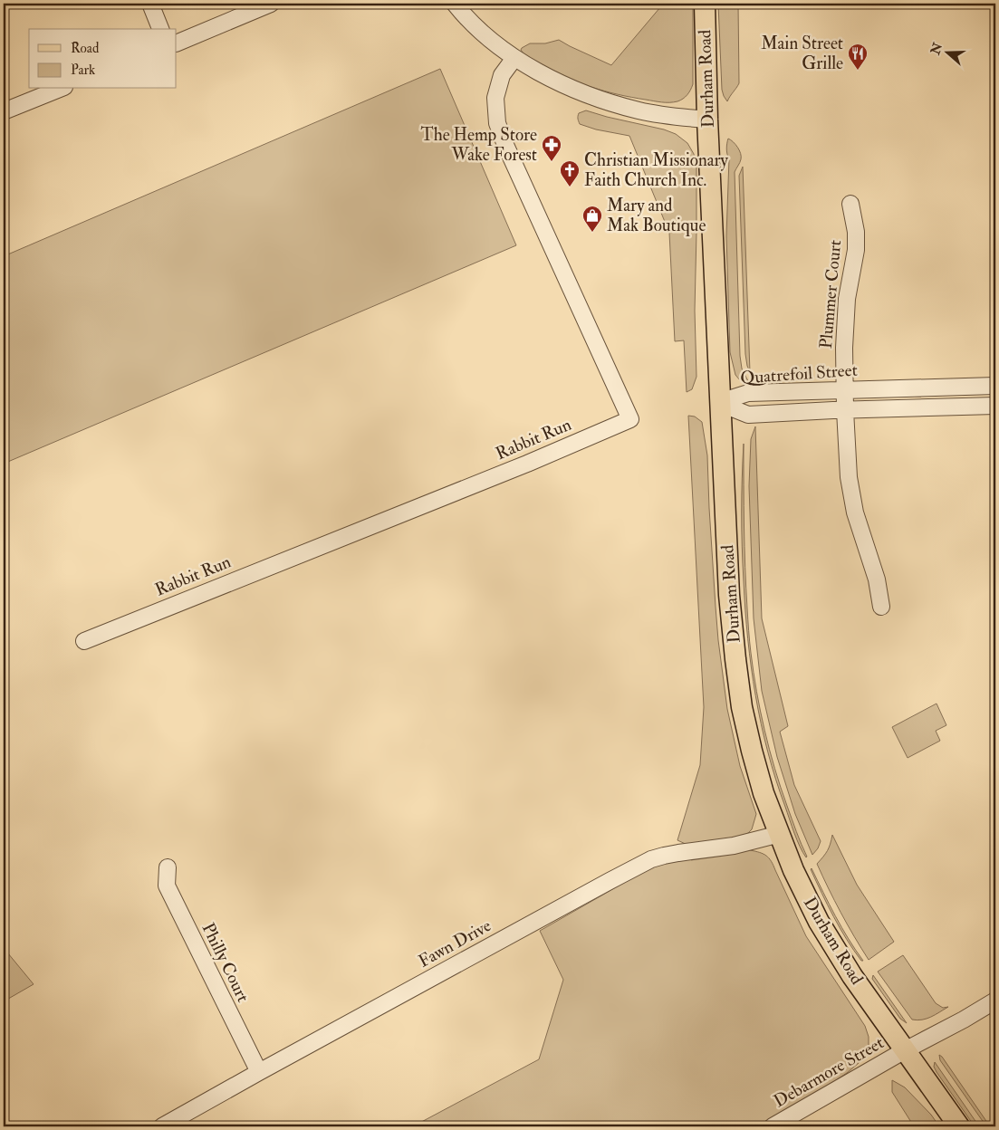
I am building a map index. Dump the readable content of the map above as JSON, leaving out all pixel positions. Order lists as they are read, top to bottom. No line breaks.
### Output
{"streets":{"main road":["Durham Road"],"street":["Plummer Court","Quatrefoil Street","Rabbit Run","Fawn Drive","Philly Court","Debarmore Street"]},"crossings":[["Durham Road","Quatrefoil Street"],["Durham Road","Fawn Drive"],["Durham Road","Debarmore Street"],["Plummer Court","Quatrefoil Street"],["Fawn Drive","Philly Court"]],"places":{"restaurant":["Main Street Grille"],"pharmacy":["The Hemp Store Wake Forest"],"church":["Christian Missionary Faith Church Inc."],"shop":["Mary and Mak Boutique"]},"legend":["Road","Park"],"north":"left"}
